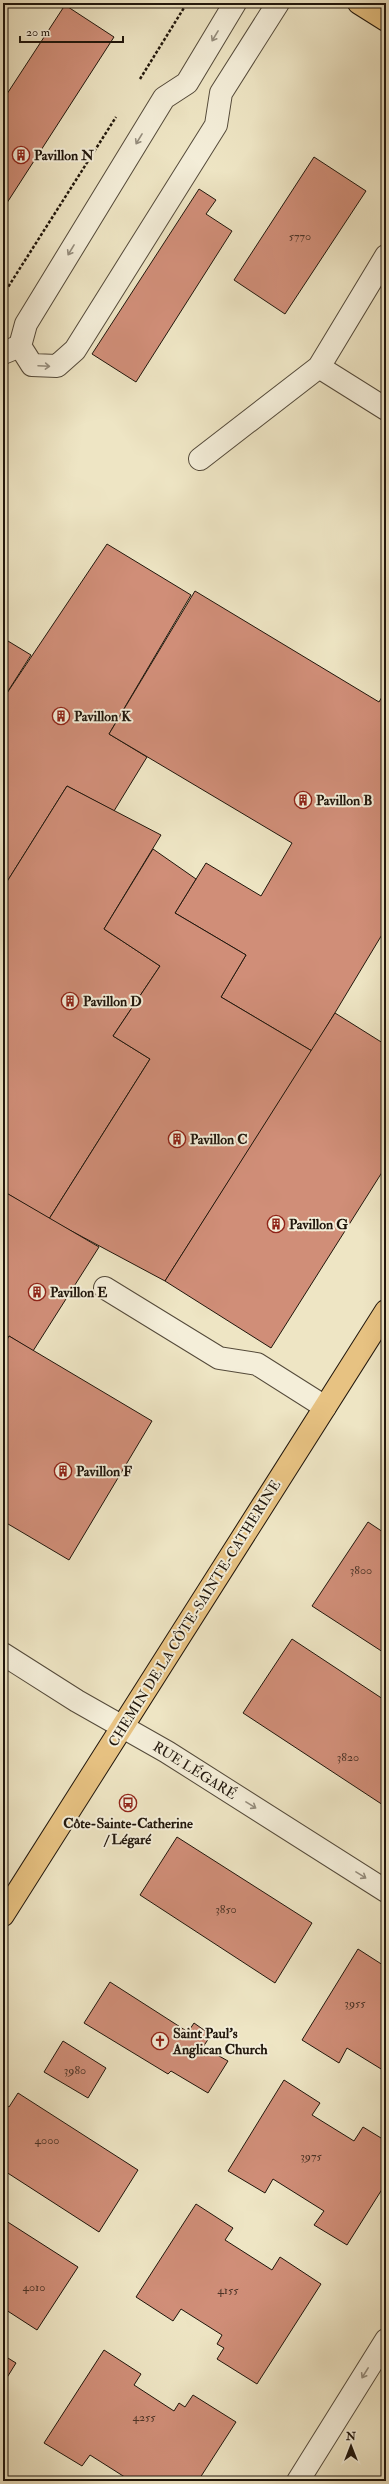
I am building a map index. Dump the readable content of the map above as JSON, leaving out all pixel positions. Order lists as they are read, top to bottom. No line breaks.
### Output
{"streets":{"main road":["CHEMIN DE LA CÔTE-SAINTE-CATHERINE"],"street":["RUE LÉGARÉ"]},"crossings":[["CHEMIN DE LA CÔTE-SAINTE-CATHERINE","RUE LÉGARÉ"]],"one_way":["RUE LÉGARÉ"],"places":{"building":["Pavillon N","Pavillon K","Pavillon B","Pavillon D","Pavillon C","Pavillon G","Pavillon E","Pavillon F"],"bus stop":["Côte-Sainte-Catherine / Légaré"],"church":["Saint Paul's Anglican Church"]},"house_numbers":["5770","3800","3820","3850","3955","3980","4000","3975","4010","4155","4255"],"scale_bar":"20 m","north":"top"}
